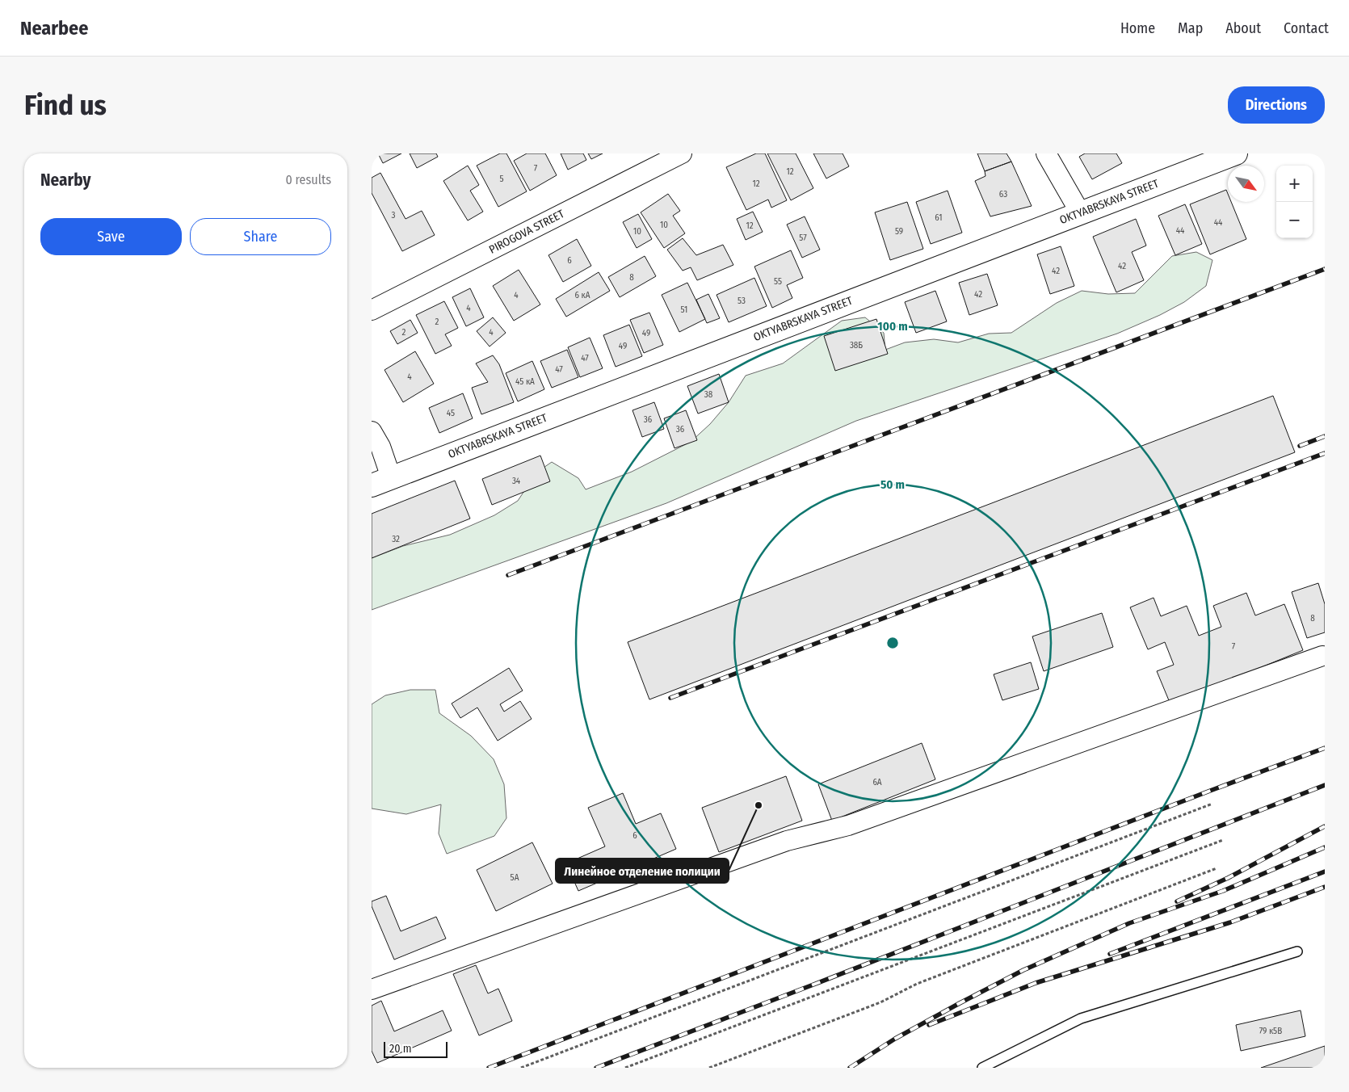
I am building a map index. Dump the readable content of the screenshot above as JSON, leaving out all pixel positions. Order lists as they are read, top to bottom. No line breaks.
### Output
{"streets":{"street":["OKTYABRSKAYA STREET","PIROGOVA STREET"]},"places":["Линейное отделение полиции"],"house_numbers":["7","12","5","12","63","3","61","44","10","12","44","10","59","57","6","42","42","8","55","42","4","6 кА","53","4","51","2","2","4","49","38Б","49","47","47","4","45 кА","38","45","36","36","34","32","8","7","6А","6","5А","79 к5В"],"scale_bar":"20 m","north":"bottom right","page":{"header":"Nearbee","nav":["Home","Map","About","Contact"],"buttons":["Directions",["Save","Share"]],"title":"Find us","heading":["Nearby","0 results"],"map_buttons":["+","−"],"scale":"20 m"},"rings":["100 m","50 m"]}
